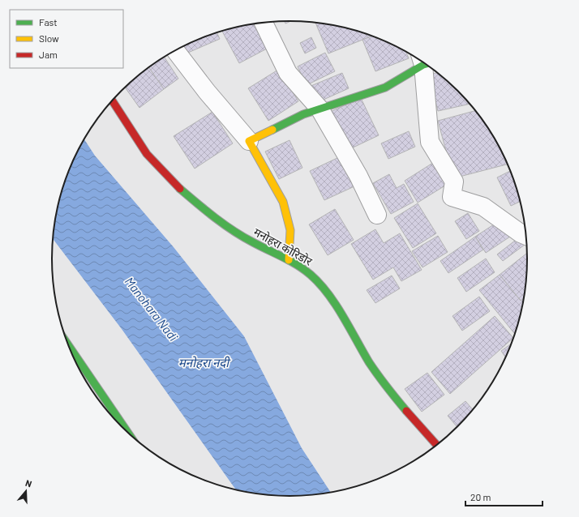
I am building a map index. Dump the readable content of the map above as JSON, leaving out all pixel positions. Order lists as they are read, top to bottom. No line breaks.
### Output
{"streets":{"main road":["मनोहरा कोरिडोर"]},"water":["Manohara Nadi","मनोहरा नदी"],"legend":["Fast","Slow","Jam"],"scale_bar":"20 m","north":"top"}
